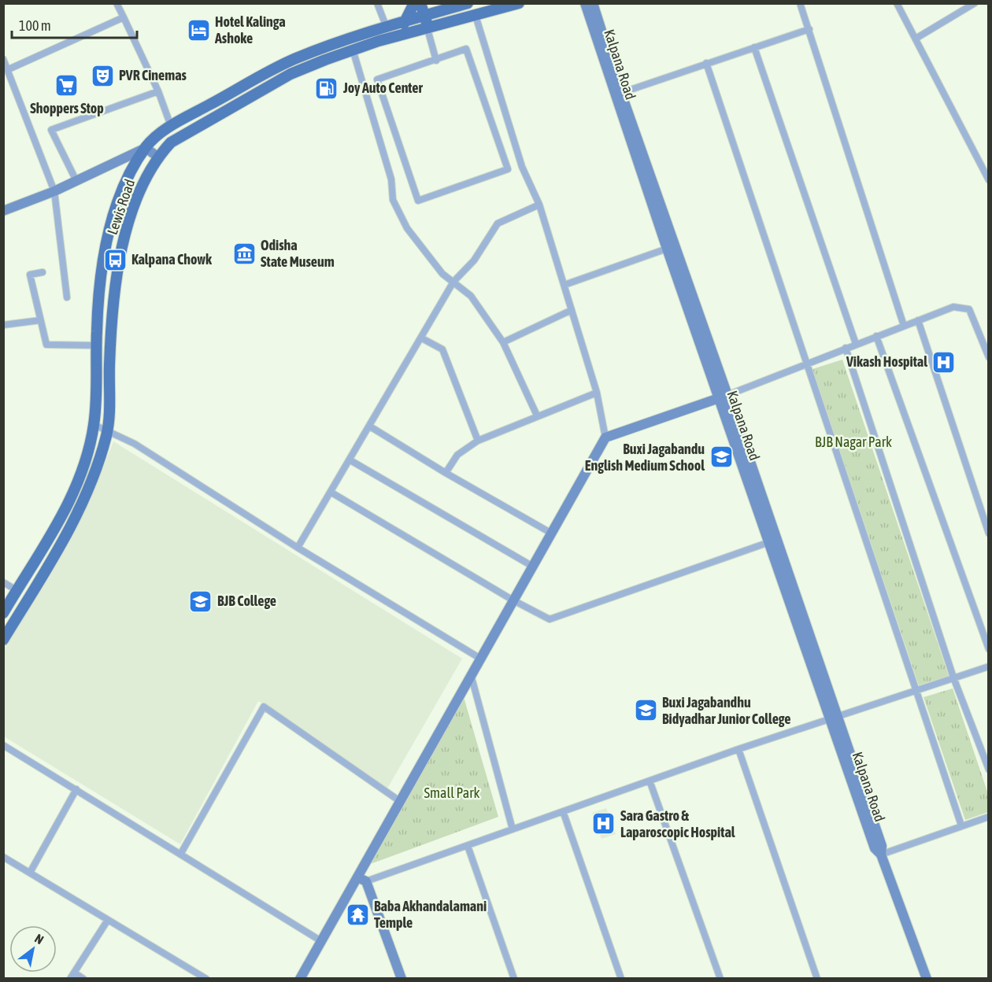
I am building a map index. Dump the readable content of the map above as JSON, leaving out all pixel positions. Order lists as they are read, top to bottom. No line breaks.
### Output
{"streets":{"main road":["Lewis Road"],"street":["Kalpana Road"]},"parks":["BJB Nagar Park","Small Park"],"places":{"hotel":["Hotel Kalinga Ashoke"],"theatre":["PVR Cinemas"],"supermarket":["Shoppers Stop"],"fuel station":["Joy Auto Center"],"museum":["Odisha State Museum"],"bus stop":["Kalpana Chowk"],"hospital":["Vikash Hospital","Sara Gastro & Laparoscopic Hospital"],"school or university":["Buxi Jagabandu English Medium School","BJB College","Buxi Jagabandhu Bidyadhar Junior College"],"temple":["Baba Akhandalamani Temple"]},"scale_bar":"100 m","north":"top right"}
